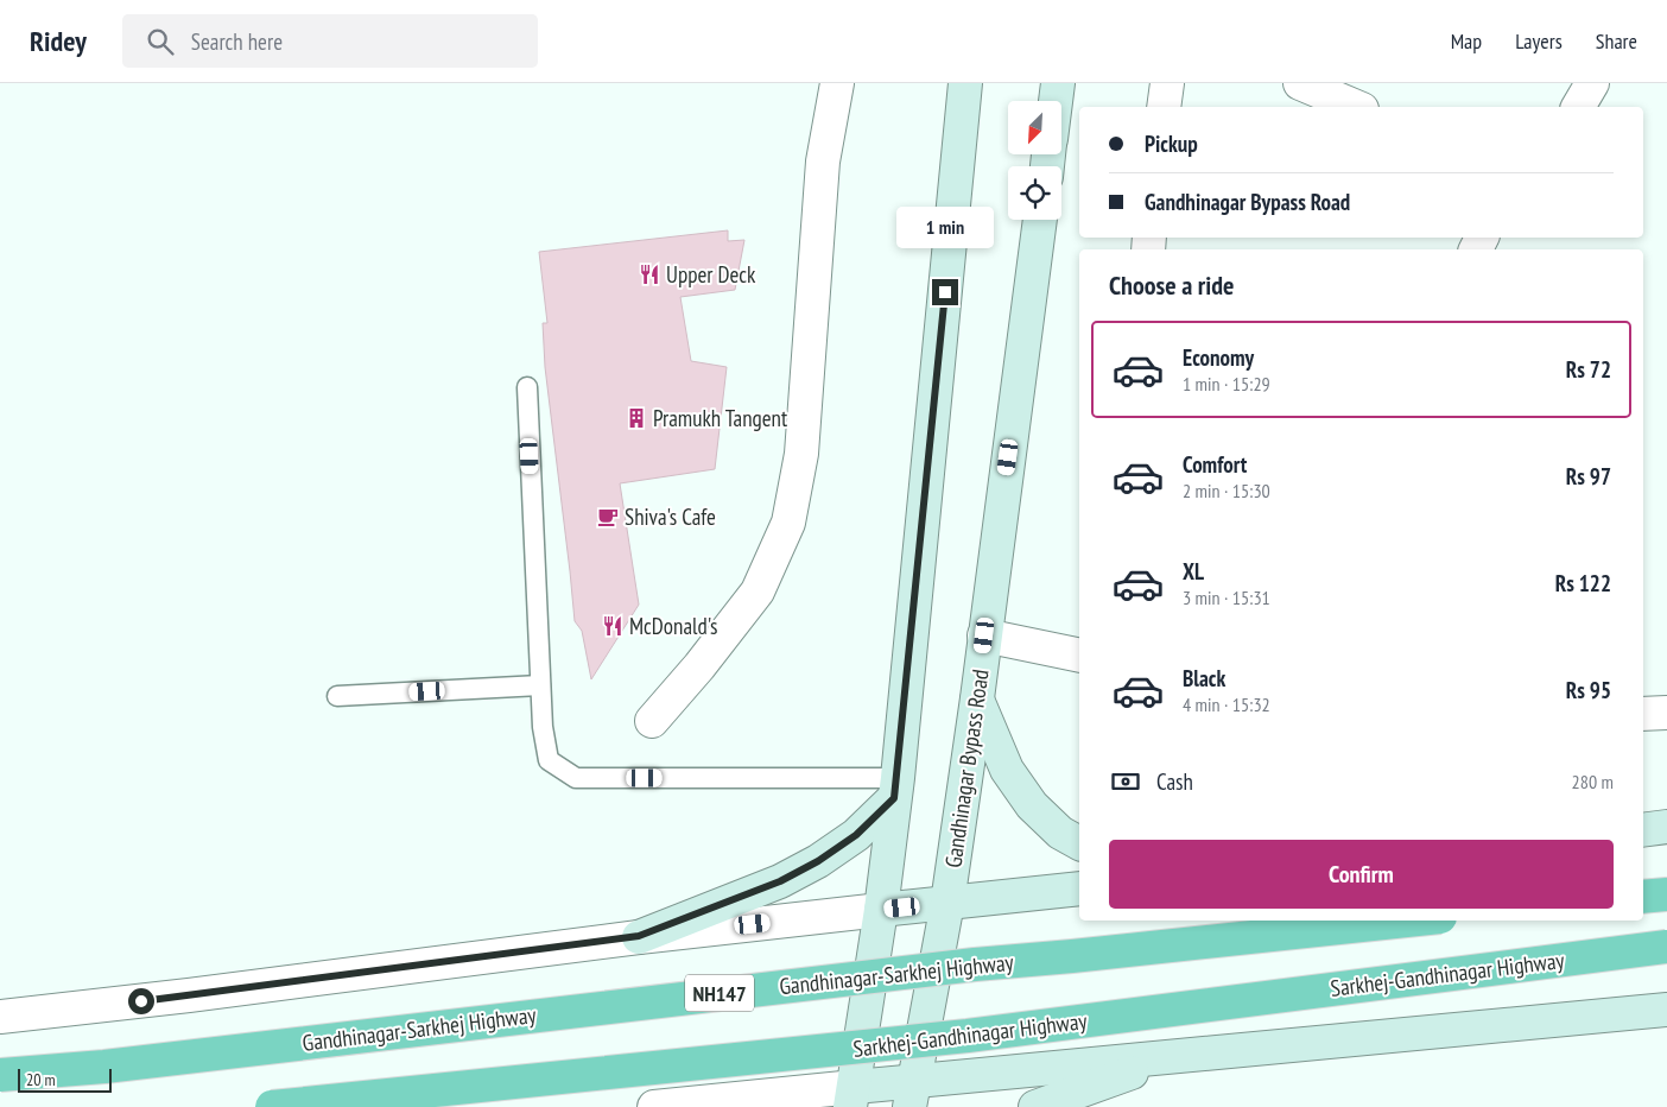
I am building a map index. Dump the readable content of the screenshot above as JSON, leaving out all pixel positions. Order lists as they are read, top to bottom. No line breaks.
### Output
{"streets":{"highway":["Gandhinagar-Sarkhej Highway","Sarkhej-Gandhinagar Highway","NH147"],"main road":["Gandhinagar Bypass Road"]},"places":{"restaurant":["Upper Deck","McDonald's"],"building":["Pramukh Tangent"],"cafe":["Shiva's Cafe"]},"scale_bar":"20 m","north":"bottom left","page":{"header":"Ridey","search":"Search here","nav":["Map","Layers","Share"],"banner":["Pickup","Gandhinagar Bypass Road"],"bubble":"1 min","heading":"Choose a ride","list":[{"name":"Economy","note":"1 min · 15:29","value":"Rs 72"},{"name":"Comfort","note":"2 min · 15:30","value":"Rs 97"},{"name":"XL","note":"3 min · 15:31","value":"Rs 122"},{"name":"Black","note":"4 min · 15:32","value":"Rs 95"}],"pay":["Cash","280 m"],"buttons":"Confirm","scale":"20 m"}}
